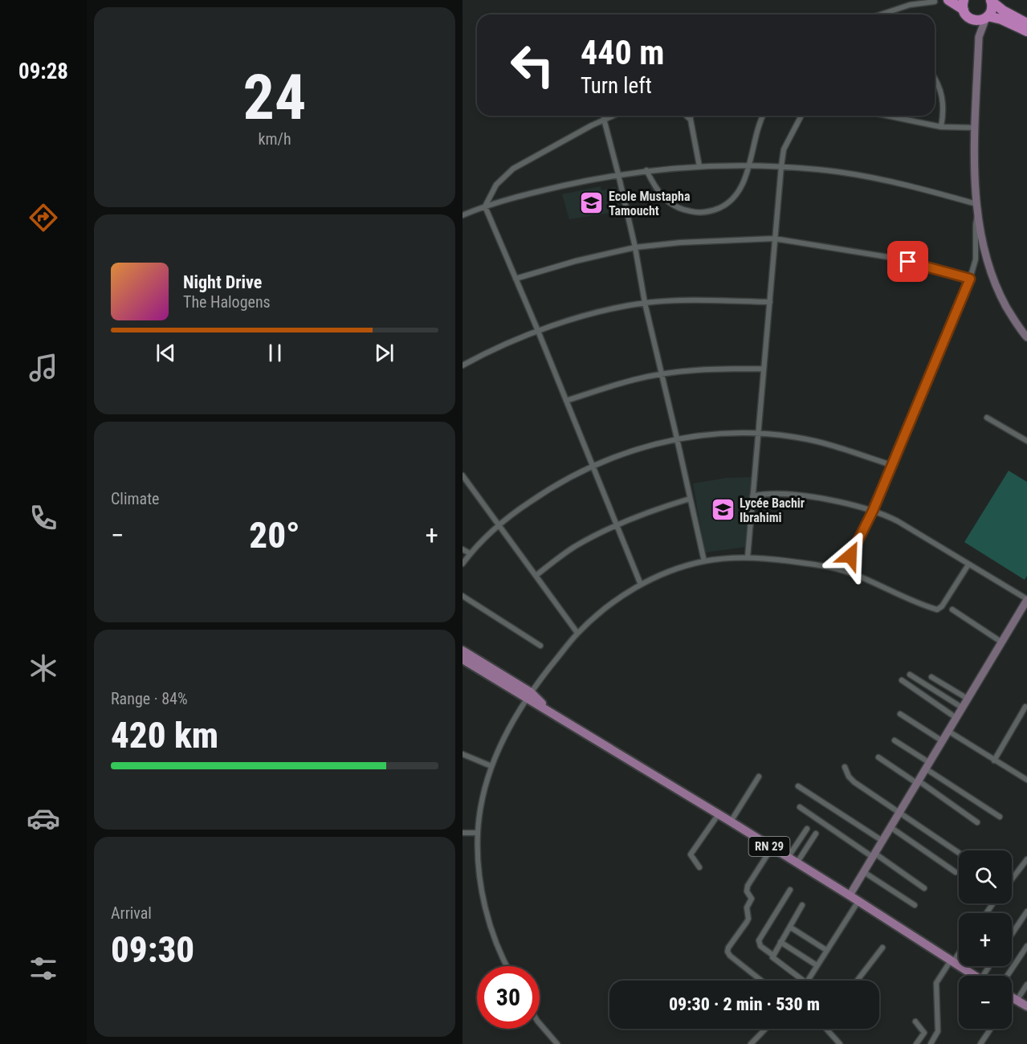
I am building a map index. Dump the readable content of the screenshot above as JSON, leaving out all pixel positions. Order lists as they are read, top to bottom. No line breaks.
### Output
{"streets":{"main road":["RN 29"]},"places":{"school or university":["Ecole Mustapha Tamoucht","Lycée Bachir Ibrahimi"]},"page":{"tabs":"09:28","tile":[["24","km/h"],"Climate",["Range · 84%","420 km"],["Arrival","09:30"]],"turn":["440 m","Turn left"],"song":["Night Drive","The Halogens"],"heat":["−","20°","+"],"map_buttons":["+","−"],"limit":"30","trip":"09:30 · 2 min · 530 m"}}
